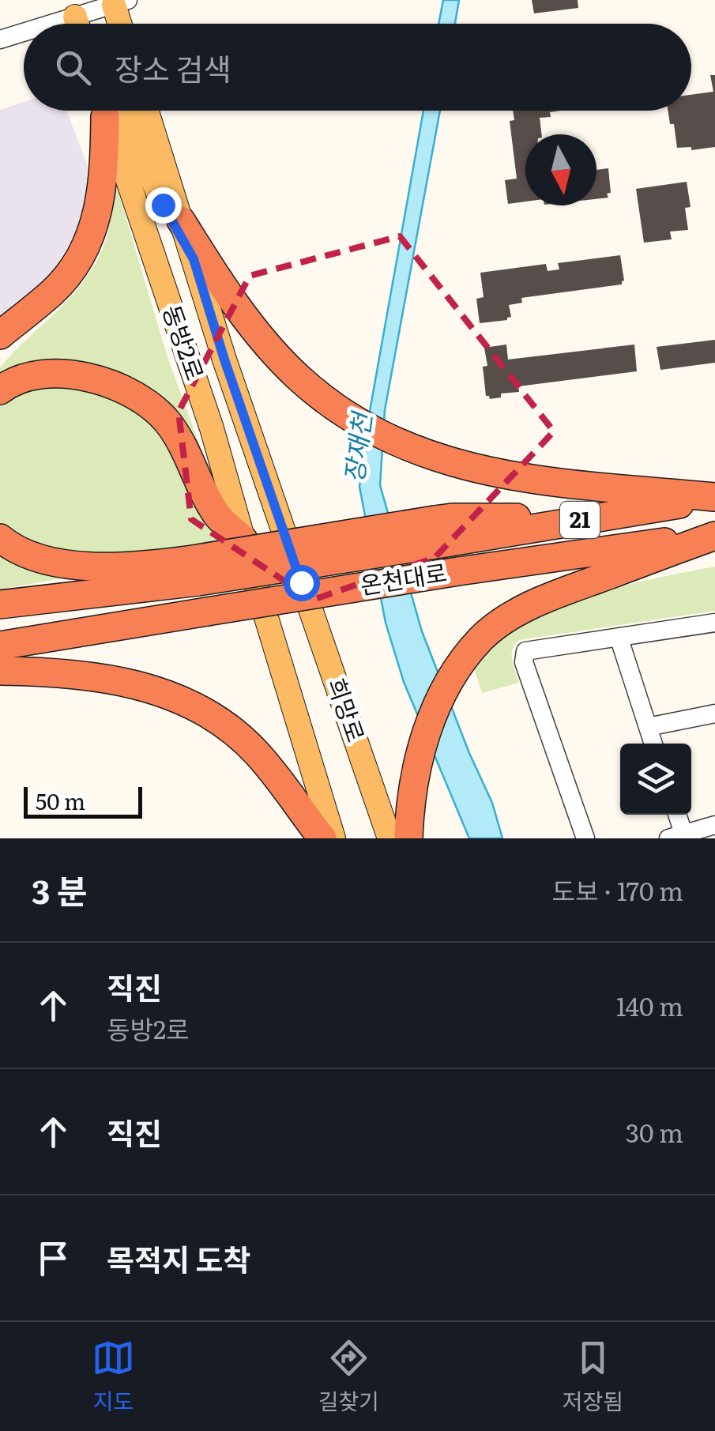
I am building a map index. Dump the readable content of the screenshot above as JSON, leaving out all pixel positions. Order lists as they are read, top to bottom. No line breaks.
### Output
{"streets":{"highway":["21","온천대로"],"main road":["동방2로","희망로"]},"crossings":[["동방2로","희망로"]],"water":["장재천"],"scale_bar":"50 m","north":"bottom","page":{"search":"장소 검색","scale":"50 m","heading":["3 분","도보 · 170 m"],"list":[["직진","동방2로","140 m"],["직진","30 m"],"목적지 도착"],"nav":["지도","길찾기","저장됨"]}}
